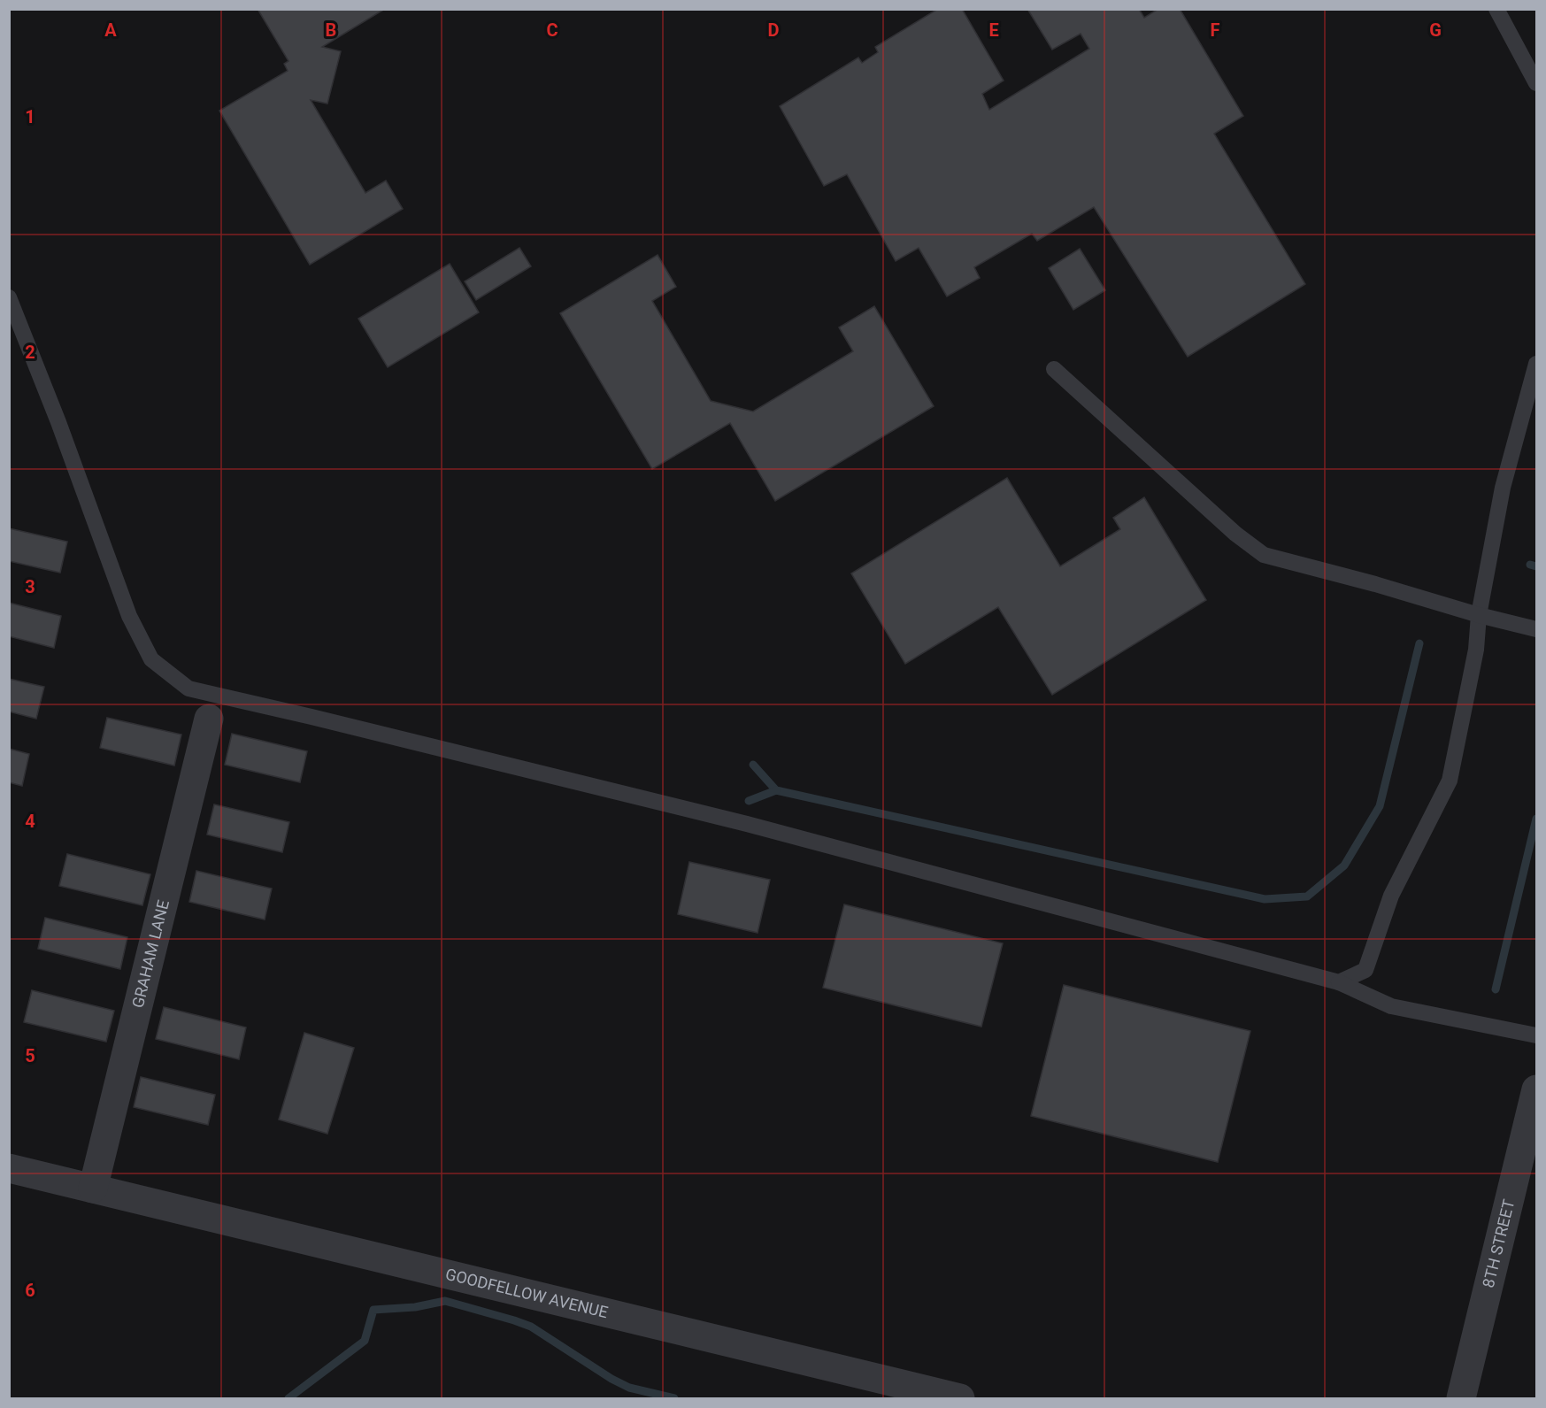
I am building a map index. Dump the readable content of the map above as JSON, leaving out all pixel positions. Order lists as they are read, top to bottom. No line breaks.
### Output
{"streets":{"street":["GRAHAM LANE","8TH STREET","GOODFELLOW AVENUE"]},"crossings":[["GRAHAM LANE","GOODFELLOW AVENUE"]],"grid":{"columns":["A","B","C","D","E","F","G"],"rows":["1","2","3","4","5","6"]}}
